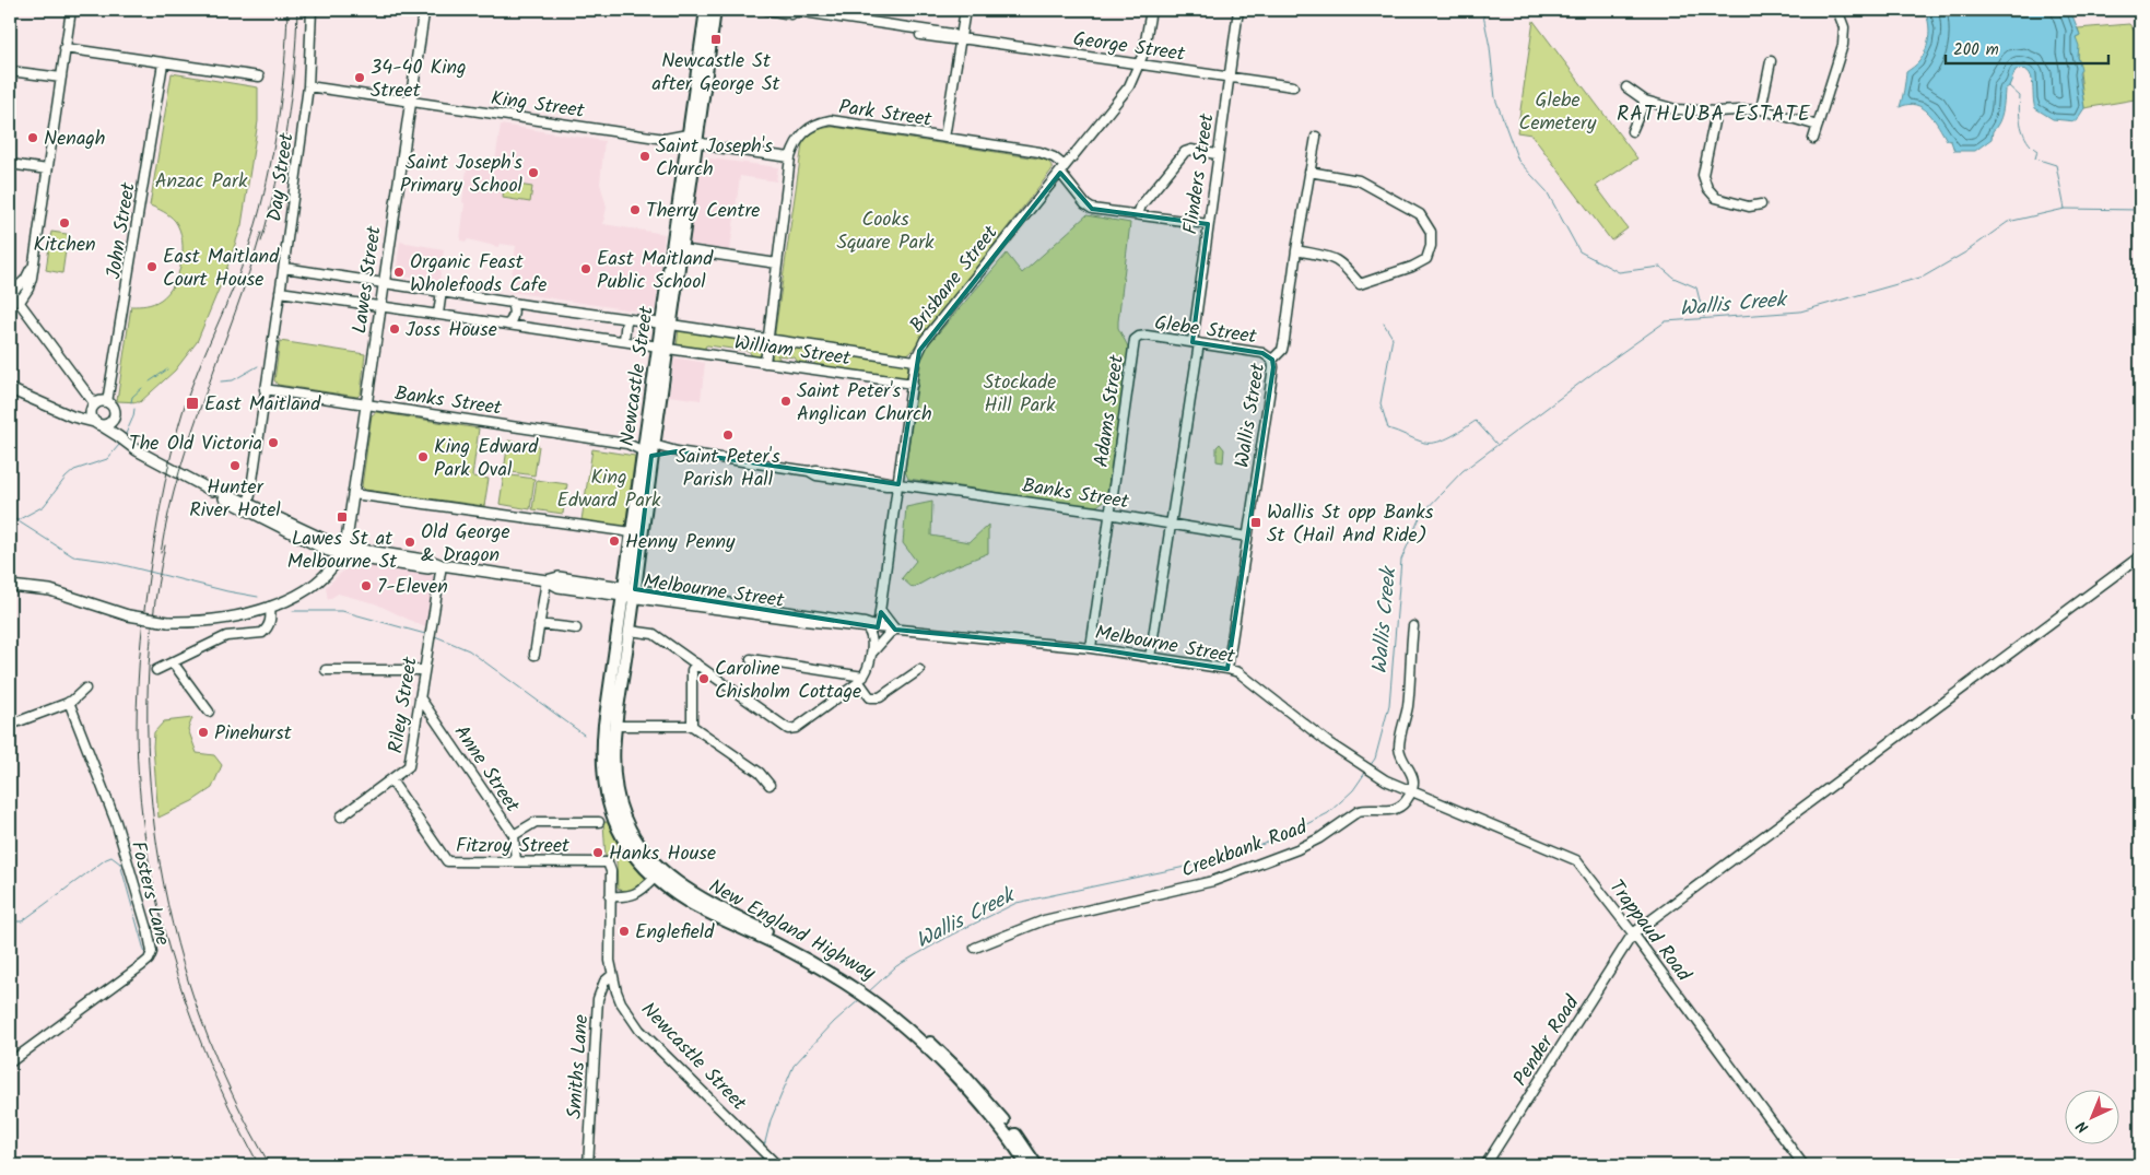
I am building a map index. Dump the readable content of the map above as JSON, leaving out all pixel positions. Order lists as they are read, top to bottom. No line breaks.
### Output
{"streets":{"highway":["Newcastle Street","New England Highway"],"main road":["Lawes Street","Melbourne Street"],"street":["George Street","King Street","Park Street","Flinders Street","Day Street","John Street","Brisbane Street","Glebe Street","William Street","Banks Street","Adams Street","Wallis Street","Riley Street","Anne Street","Fitzroy Street","Creekbank Road","Fosters Lane","Trappaud Road","Pender Road","Smiths Lane"]},"crossings":[["George Street","Flinders Street"],["George Street","Brisbane Street"],["King Street","Park Street"],["King Street","Day Street"],["King Street","Lawes Street"],["King Street","Newcastle Street"],["Park Street","Flinders Street"],["Park Street","Brisbane Street"],["Park Street","William Street"],["Flinders Street","Glebe Street"],["Flinders Street","Banks Street"],["Flinders Street","Melbourne Street"],["Day Street","William Street"],["Day Street","Banks Street"],["Day Street","Melbourne Street"],["John Street","Melbourne Street"],["Brisbane Street","William Street"],["Brisbane Street","Banks Street"],["Brisbane Street","Melbourne Street"],["Lawes Street","William Street"],["Lawes Street","Banks Street"],["Lawes Street","Melbourne Street"],["Glebe Street","Adams Street"],["Glebe Street","Wallis Street"],["William Street","Newcastle Street"],["Newcastle Street","Banks Street"],["Newcastle Street","Melbourne Street"],["Newcastle Street","Fitzroy Street"],["Newcastle Street","New England Highway"],["Newcastle Street","Smiths Lane"],["Banks Street","Adams Street"],["Banks Street","Wallis Street"],["Adams Street","Melbourne Street"],["Wallis Street","Melbourne Street"],["Melbourne Street","Riley Street"],["Melbourne Street","Creekbank Road"],["Melbourne Street","Trappaud Road"],["Riley Street","Anne Street"],["Riley Street","Fitzroy Street"],["Anne Street","Fitzroy Street"],["Creekbank Road","Trappaud Road"],["Trappaud Road","Pender Road"]],"districts":["RATHLUBA ESTATE"],"water":["Wallis Creek"],"parks":["Glebe Cemetery","Anzac Park","Cooks Square Park","Stockade Hill Park","King Edward Park"],"places":{"transit":["Newcastle St after George St","East Maitland","Lawes St at Melbourne St","Wallis St opp Banks St (Hail And Ride)"],"other":["34-40 King Street","Nenagh","Saint Joseph's Church","Saint Joseph's Primary School","Therry Centre","Kitchen","East Maitland Court House","East Maitland Public School","Organic Feast Wholefoods Cafe","Joss House","Saint Peter's Anglican Church","Saint Peter's Parish Hall","The Old Victoria","King Edward Park Oval","Hunter River Hotel","Henny Penny","Old George & Dragon","7-Eleven","Caroline Chisholm Cottage","Pinehurst","Hanks House","Englefield"]},"scale_bar":"200 m","north":"bottom left"}
